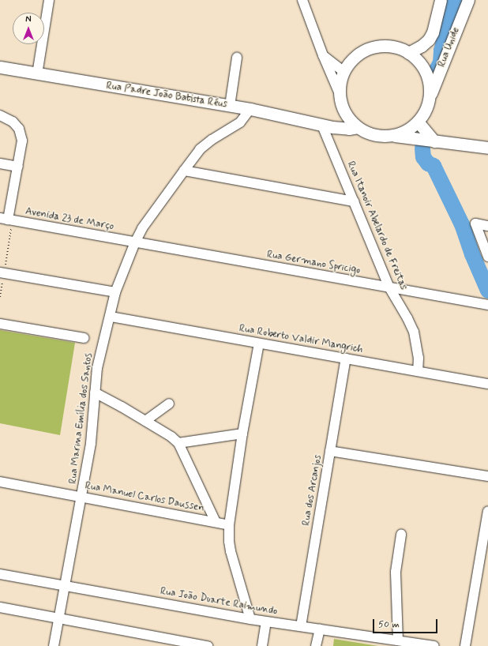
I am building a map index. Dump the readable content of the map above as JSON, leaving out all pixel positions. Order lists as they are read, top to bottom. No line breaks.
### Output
{"streets":{"main road":["Rua Unide","Rua Padre João Batista Réus"],"street":["Avenida 23 de Março","Rua Itanoir Abelardo de Freitas","Rua Germano Spricigo","Rua Roberto Valdir Mangrich","Rua Marina Emília dos Santos","Rua dos Arcanjos","Rua Manuel Carlos Daussen","Rua João Duarte Raimundo"]},"crossings":[["Rua Unide","Rua Padre João Batista Réus"],["Rua Padre João Batista Réus","Rua Itanoir Abelardo de Freitas"],["Rua Padre João Batista Réus","Rua Marina Emília dos Santos"],["Avenida 23 de Março","Rua Germano Spricigo"],["Avenida 23 de Março","Rua Marina Emília dos Santos"],["Rua Itanoir Abelardo de Freitas","Rua Germano Spricigo"],["Rua Itanoir Abelardo de Freitas","Rua Roberto Valdir Mangrich"],["Rua Germano Spricigo","Rua Marina Emília dos Santos"],["Rua Roberto Valdir Mangrich","Rua Marina Emília dos Santos"],["Rua Roberto Valdir Mangrich","Rua dos Arcanjos"],["Rua Marina Emília dos Santos","Rua Manuel Carlos Daussen"],["Rua Marina Emília dos Santos","Rua João Duarte Raimundo"],["Rua dos Arcanjos","Rua João Duarte Raimundo"]],"scale_bar":"50 m","north":"top"}
